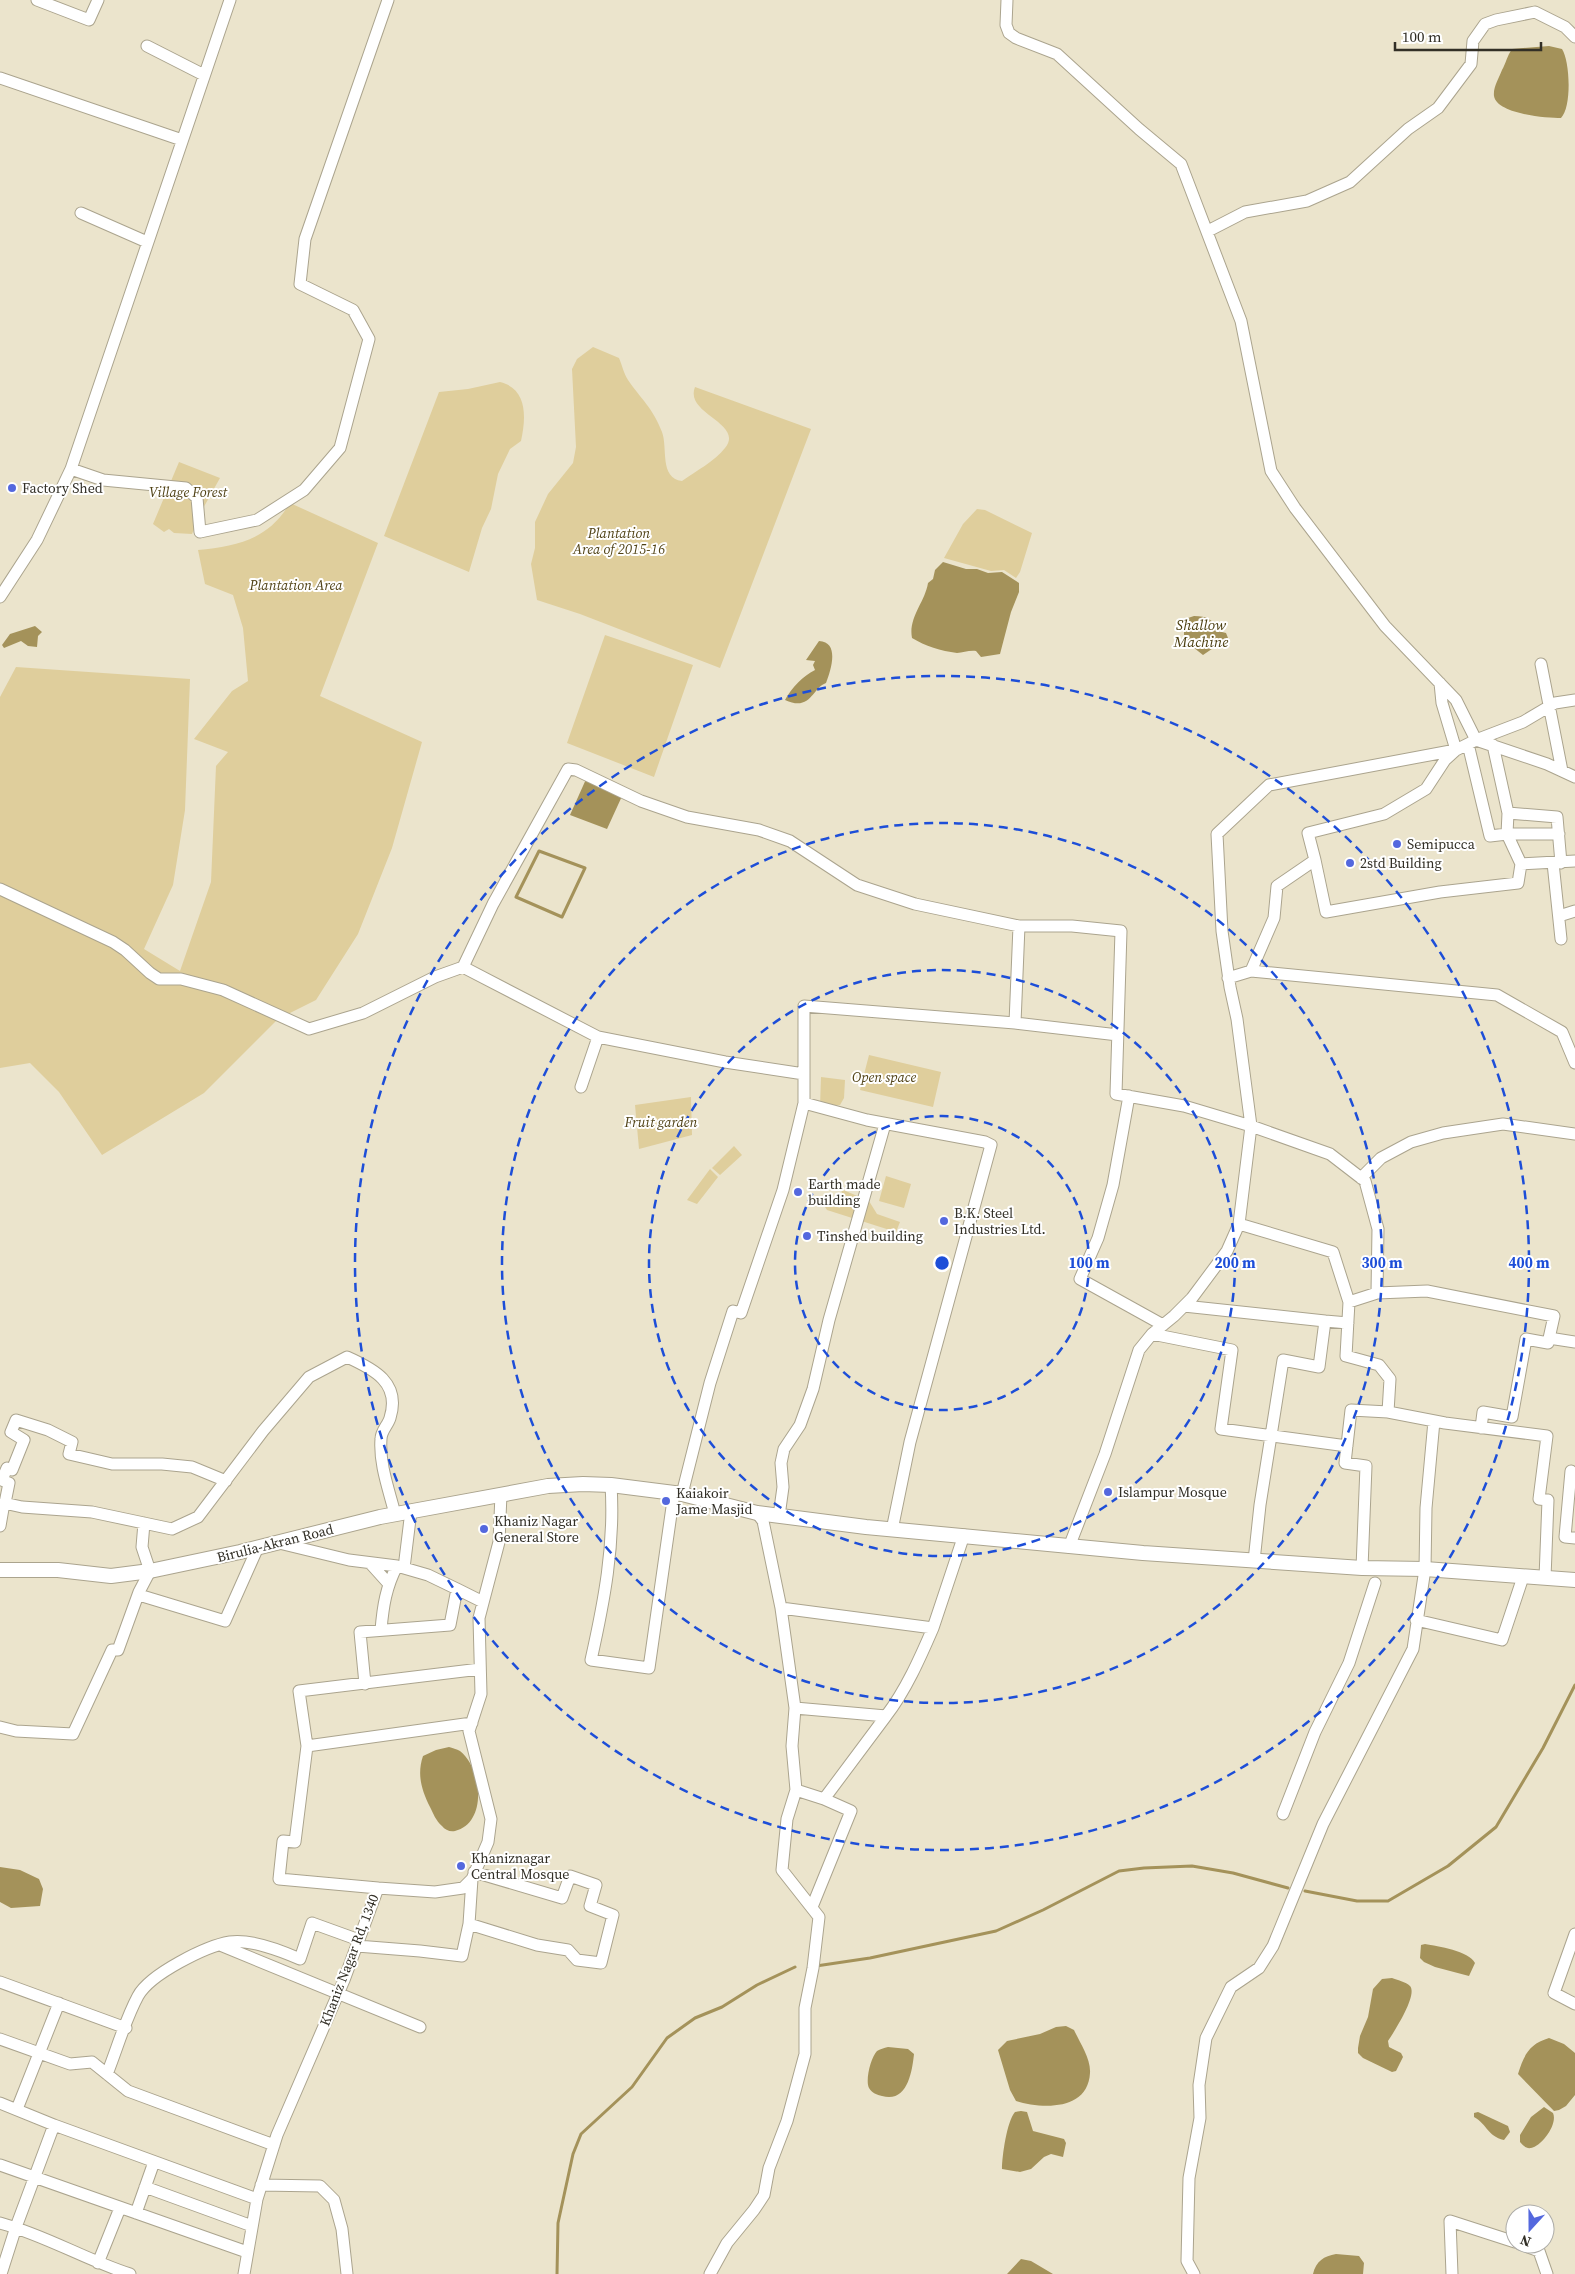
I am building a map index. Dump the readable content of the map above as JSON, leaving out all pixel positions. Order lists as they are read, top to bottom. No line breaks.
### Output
{"streets":{"street":["Birulia-Akran Road","Khaniz Nagar Rd, 1340"]},"water":["Shallow Machine"],"parks":["Village Forest","Plantation Area of 2015-16","Plantation Area","Open space","Fruit garden"],"places":["Factory Shed","Semipucca","2std Building","Earth made building","B.K. Steel Industries Ltd.","Tinshed building","Islampur Mosque","Kaiakoir Jame Masjid","Khaniz Nagar General Store","Khaniznagar Central Mosque"],"scale_bar":"100 m","north":"bottom","rings":["100 m","200 m","300 m","400 m"]}
